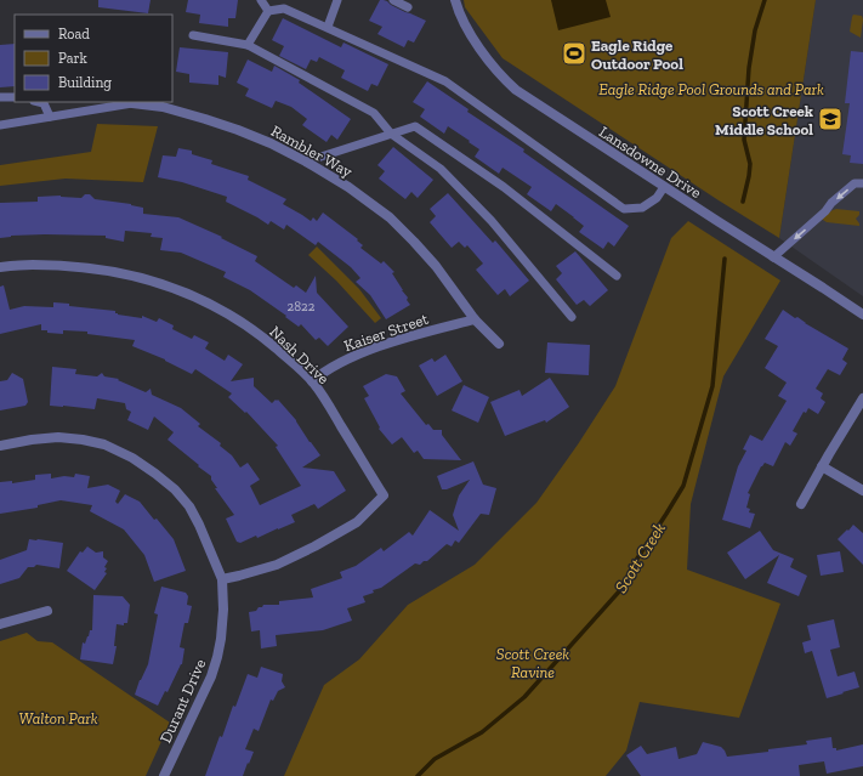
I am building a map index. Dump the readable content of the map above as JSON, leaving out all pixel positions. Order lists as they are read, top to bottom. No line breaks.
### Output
{"streets":{"street":["Rambler Way","Lansdowne Drive","Kaiser Street","Nash Drive","Durant Drive"]},"crossings":[["Rambler Way","Kaiser Street"],["Kaiser Street","Nash Drive"],["Nash Drive","Durant Drive"]],"water":["Scott Creek"],"parks":["Eagle Ridge Pool Grounds and Park","Scott Creek Ravine","Walton Park"],"places":{"sports":["Eagle Ridge Outdoor Pool"],"school or university":["Scott Creek Middle School"]},"house_numbers":["2822"],"legend":["Road","Park","Building"]}
